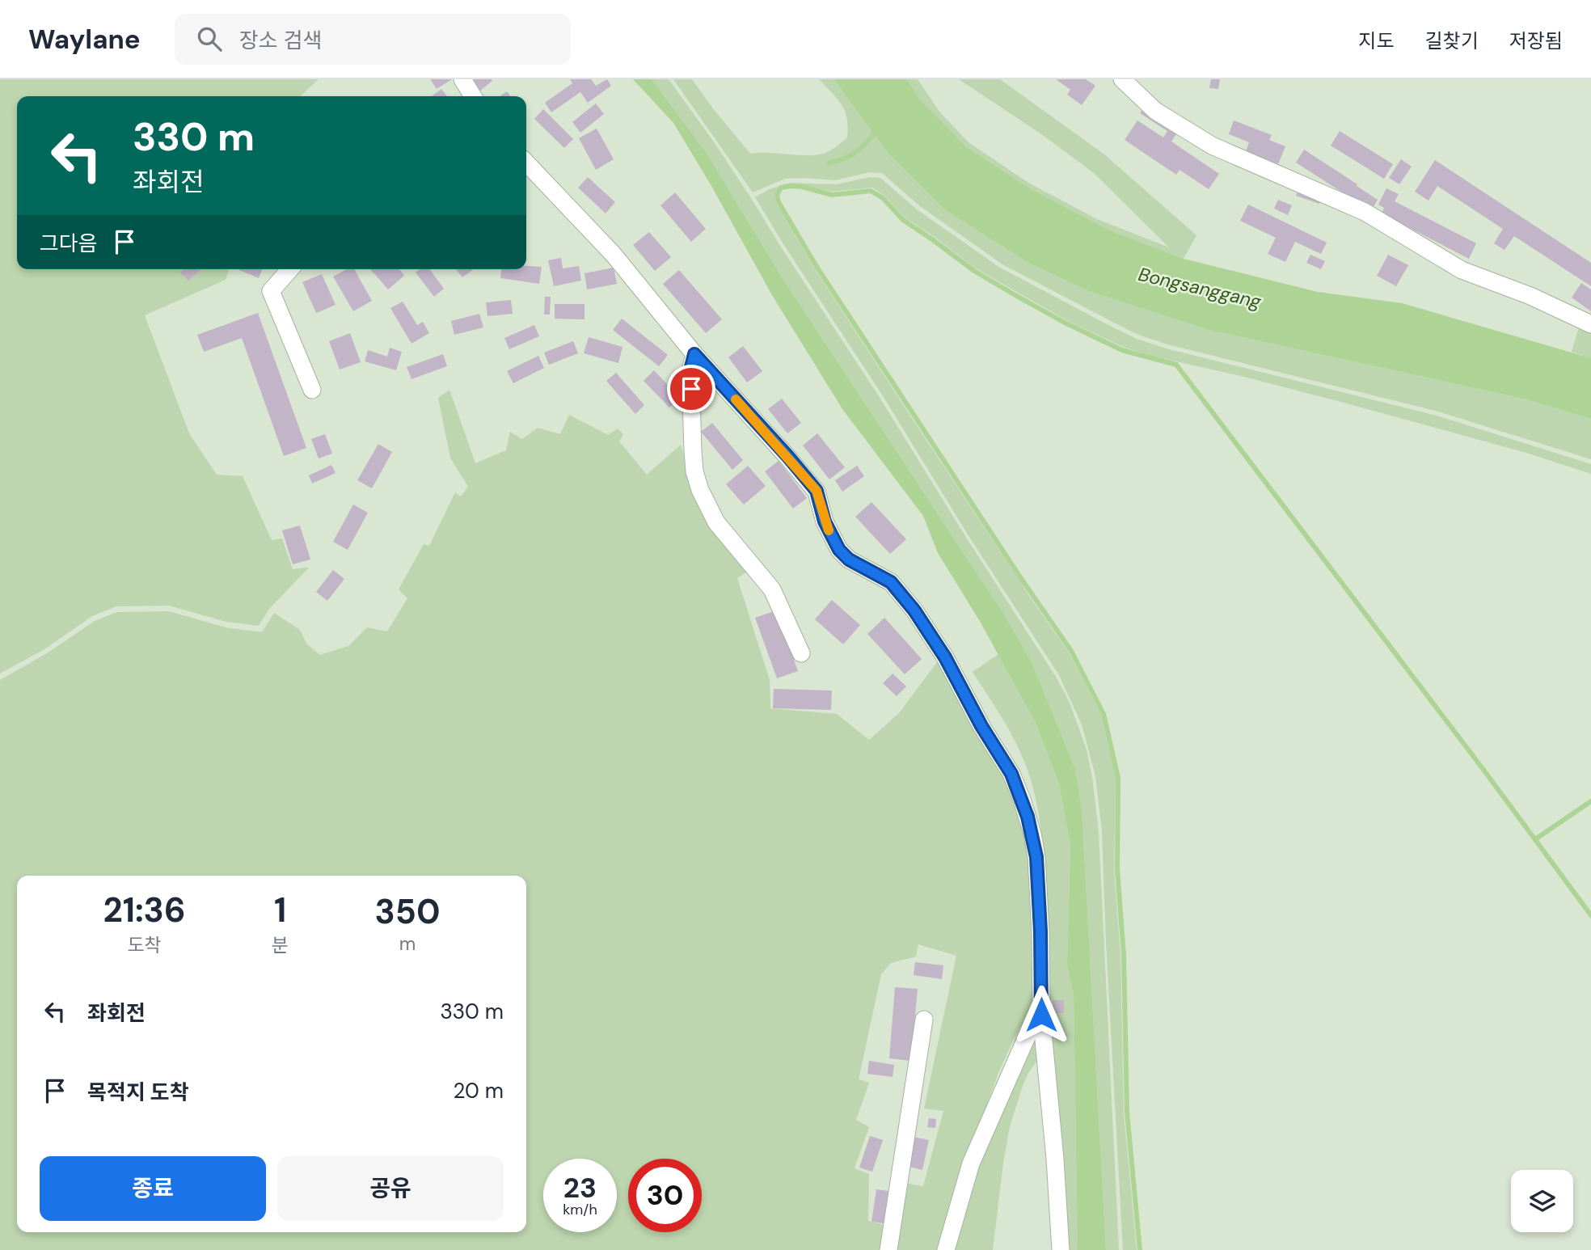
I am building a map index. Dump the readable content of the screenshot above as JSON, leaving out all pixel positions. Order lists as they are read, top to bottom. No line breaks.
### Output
{"water":["Bongsanggang"],"page":{"header":"Waylane","search":"장소 검색","nav":["지도","길찾기","저장됨"],"turn":["330 m","좌회전"],"then":"그다음","eta":["21:36","도착","1","분","350","m"],"list":[{"name":"좌회전","value":"330 m"},{"name":"목적지 도착","value":"20 m"}],"buttons":["종료","공유"],"speed":"23 km/h","limit":"30"}}
